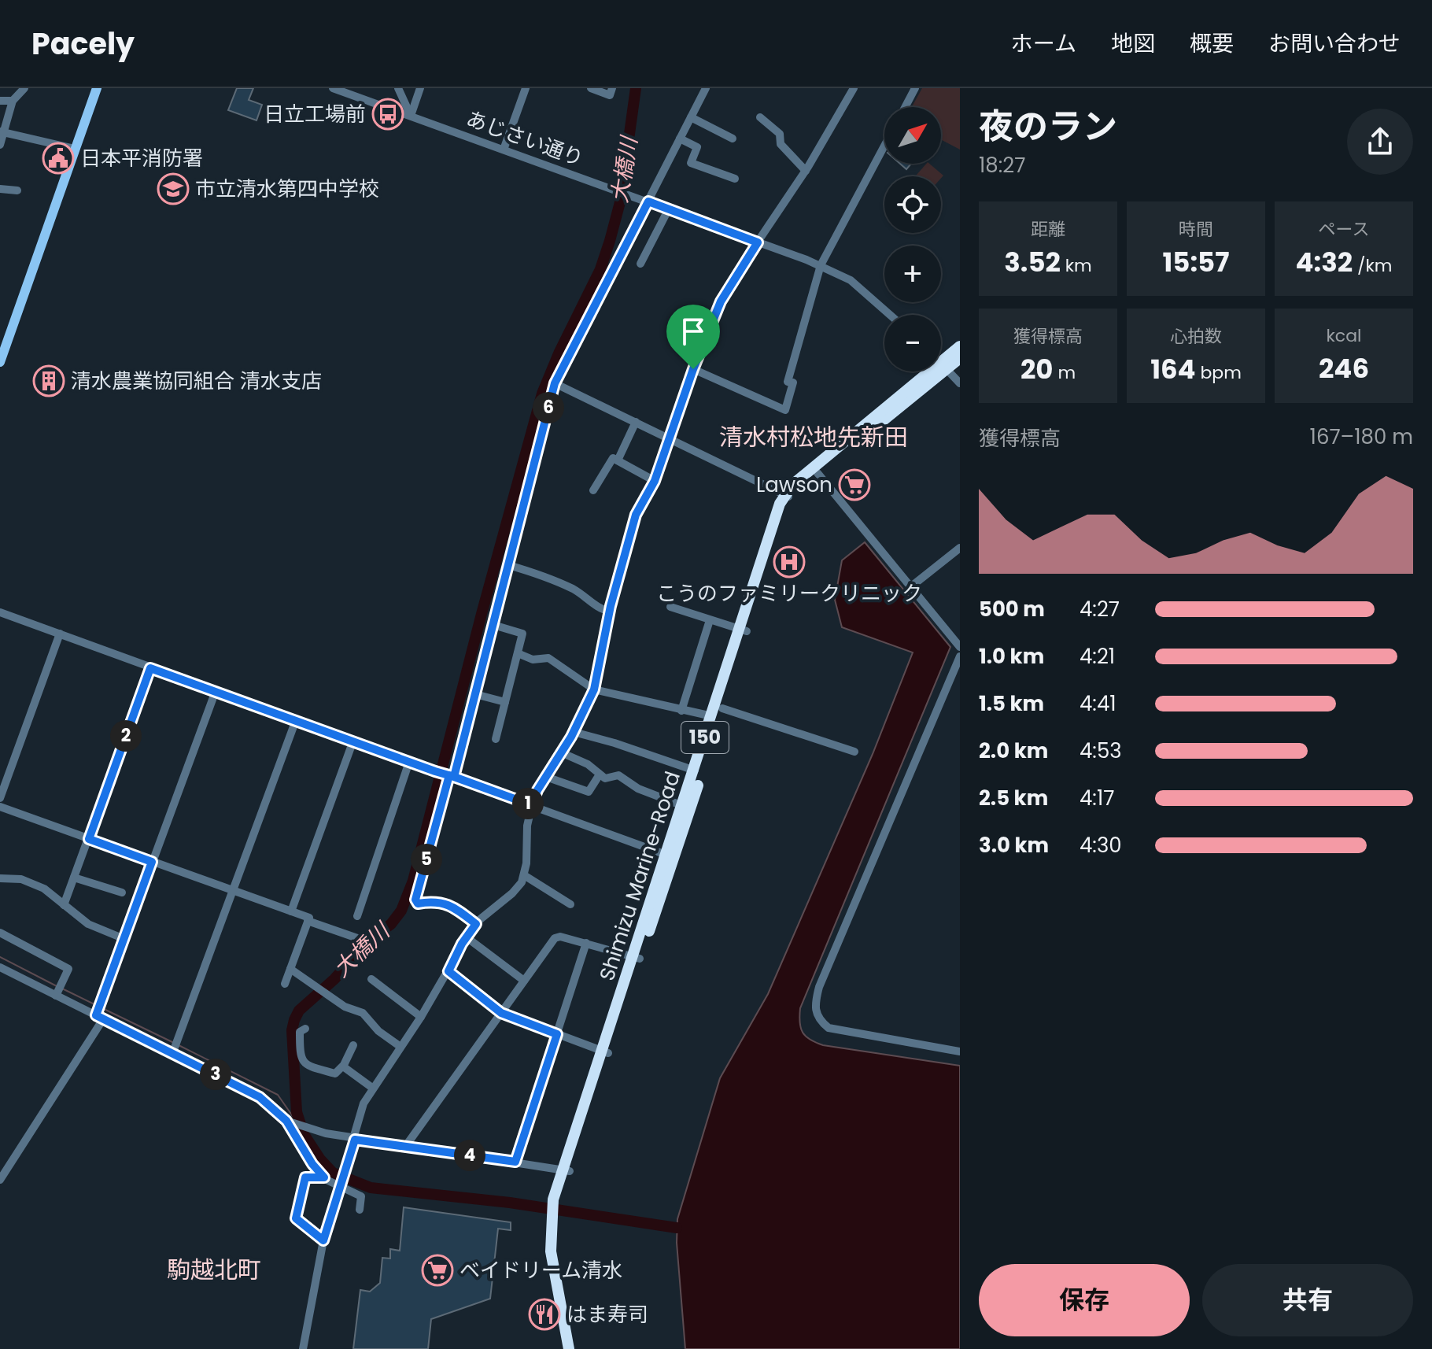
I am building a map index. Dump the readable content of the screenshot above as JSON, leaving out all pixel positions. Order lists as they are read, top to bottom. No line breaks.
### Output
{"streets":{"highway":["150","Shimizu Marine-Road"],"street":["あじさい通り"]},"districts":["清水村松地先新田","駒越北町"],"water":["大橋川"],"places":{"bus stop":["日立工場前"],"public building":["日本平消防署"],"school or university":["市立清水第四中学校"],"building":["清水農業協同組合 清水支店"],"supermarket":["Lawson","ベイドリーム清水"],"hospital":["こうのファミリークリニック"],"restaurant":["はま寿司"]},"north":"top right","page":{"header":"Pacely","nav":["ホーム","地図","概要","お問い合わせ"],"heading":["夜のラン","18:27"],"map_buttons":["+","−"],"stats":[["距離","3.52 km"],["時間","15:57"],["ペース","4:32 /km"],["獲得標高","20 m"],["心拍数","164 bpm"],["kcal","246"]],"pins":["6","2","1","5","3","4"],"chart":["獲得標高","167–180 m"],"list":[{"name":"500 m","note":"4:27"},{"name":"1.0 km","note":"4:21"},{"name":"1.5 km","note":"4:41"},{"name":"2.0 km","note":"4:53"},{"name":"2.5 km","note":"4:17"},{"name":"3.0 km","note":"4:30"}],"buttons":["保存","共有"]}}
